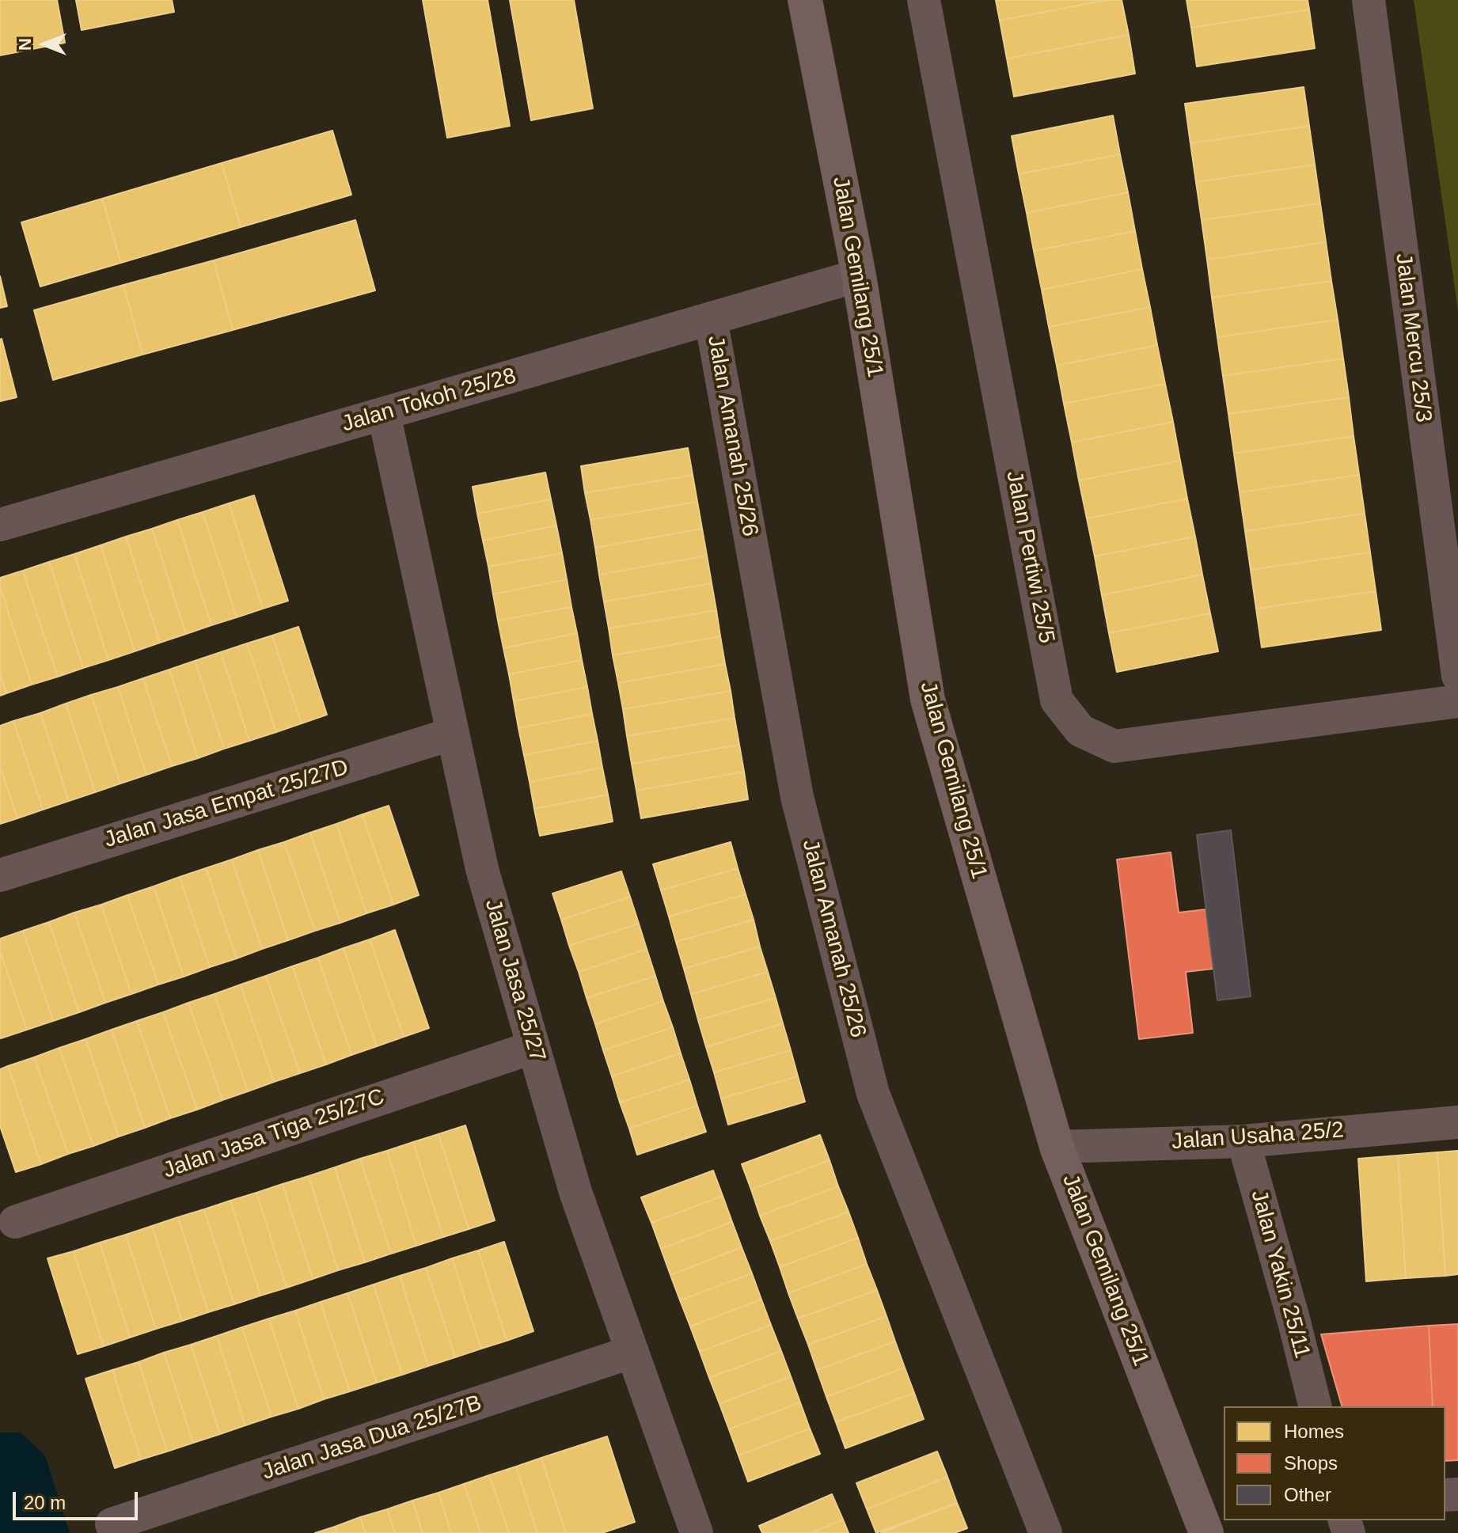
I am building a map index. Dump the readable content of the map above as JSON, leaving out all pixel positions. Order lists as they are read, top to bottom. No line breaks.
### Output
{"streets":{"street":["Jalan Gemilang 25/1","Jalan Mercu 25/3","Jalan Tokoh 25/28","Jalan Amanah 25/26","Jalan Pertiwi 25/5","Jalan Jasa Empat 25/27D","Jalan Jasa 25/27","Jalan Jasa Tiga 25/27C","Jalan Usaha 25/2","Jalan Yakin 25/11","Jalan Jasa Dua 25/27B"]},"crossings":[["Jalan Gemilang 25/1","Jalan Tokoh 25/28"],["Jalan Gemilang 25/1","Jalan Usaha 25/2"],["Jalan Tokoh 25/28","Jalan Amanah 25/26"],["Jalan Tokoh 25/28","Jalan Jasa 25/27"],["Jalan Jasa Empat 25/27D","Jalan Jasa 25/27"],["Jalan Jasa 25/27","Jalan Jasa Tiga 25/27C"],["Jalan Jasa 25/27","Jalan Jasa Dua 25/27B"],["Jalan Usaha 25/2","Jalan Yakin 25/11"]],"legend":["Homes","Shops","Other"],"scale_bar":"20 m","north":"left"}
